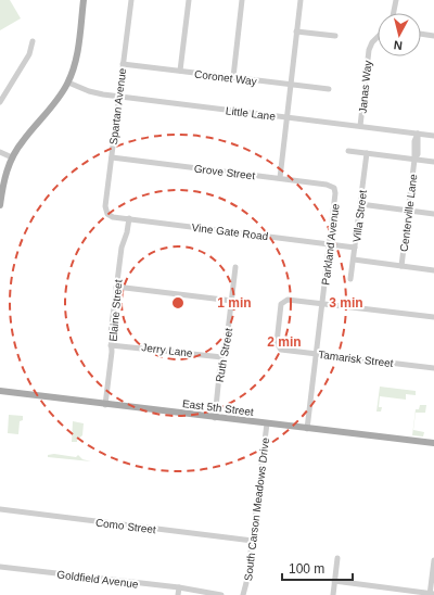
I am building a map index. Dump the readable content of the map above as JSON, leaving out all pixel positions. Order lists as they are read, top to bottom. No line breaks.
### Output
{"streets":{"main road":["East 5th Street"],"street":["Coronet Way","Janas Way","Spartan Avenue","Little Lane","Grove Street","Centerville Lane","Villa Street","Vine Gate Road","Parkland Avenue","Elaine Street","Jerry Lane","Ruth Street","Tamarisk Street","South Carson Meadows Drive","Como Street","Goldfield Avenue"]},"crossings":[["Coronet Way","Spartan Avenue"],["Janas Way","Little Lane"],["Spartan Avenue","Little Lane"],["Spartan Avenue","Grove Street"],["Spartan Avenue","Vine Gate Road"],["Little Lane","Centerville Lane"],["Grove Street","Parkland Avenue"],["Villa Street","Vine Gate Road"],["Vine Gate Road","Parkland Avenue"],["Vine Gate Road","Elaine Street"],["Parkland Avenue","Tamarisk Street"],["Parkland Avenue","East 5th Street"],["Elaine Street","Jerry Lane"],["Elaine Street","East 5th Street"],["Jerry Lane","Ruth Street"],["Ruth Street","East 5th Street"],["East 5th Street","South Carson Meadows Drive"],["South Carson Meadows Drive","Como Street"]],"scale_bar":"100 m","north":"bottom","rings":["1 min","3 min","2 min"]}
